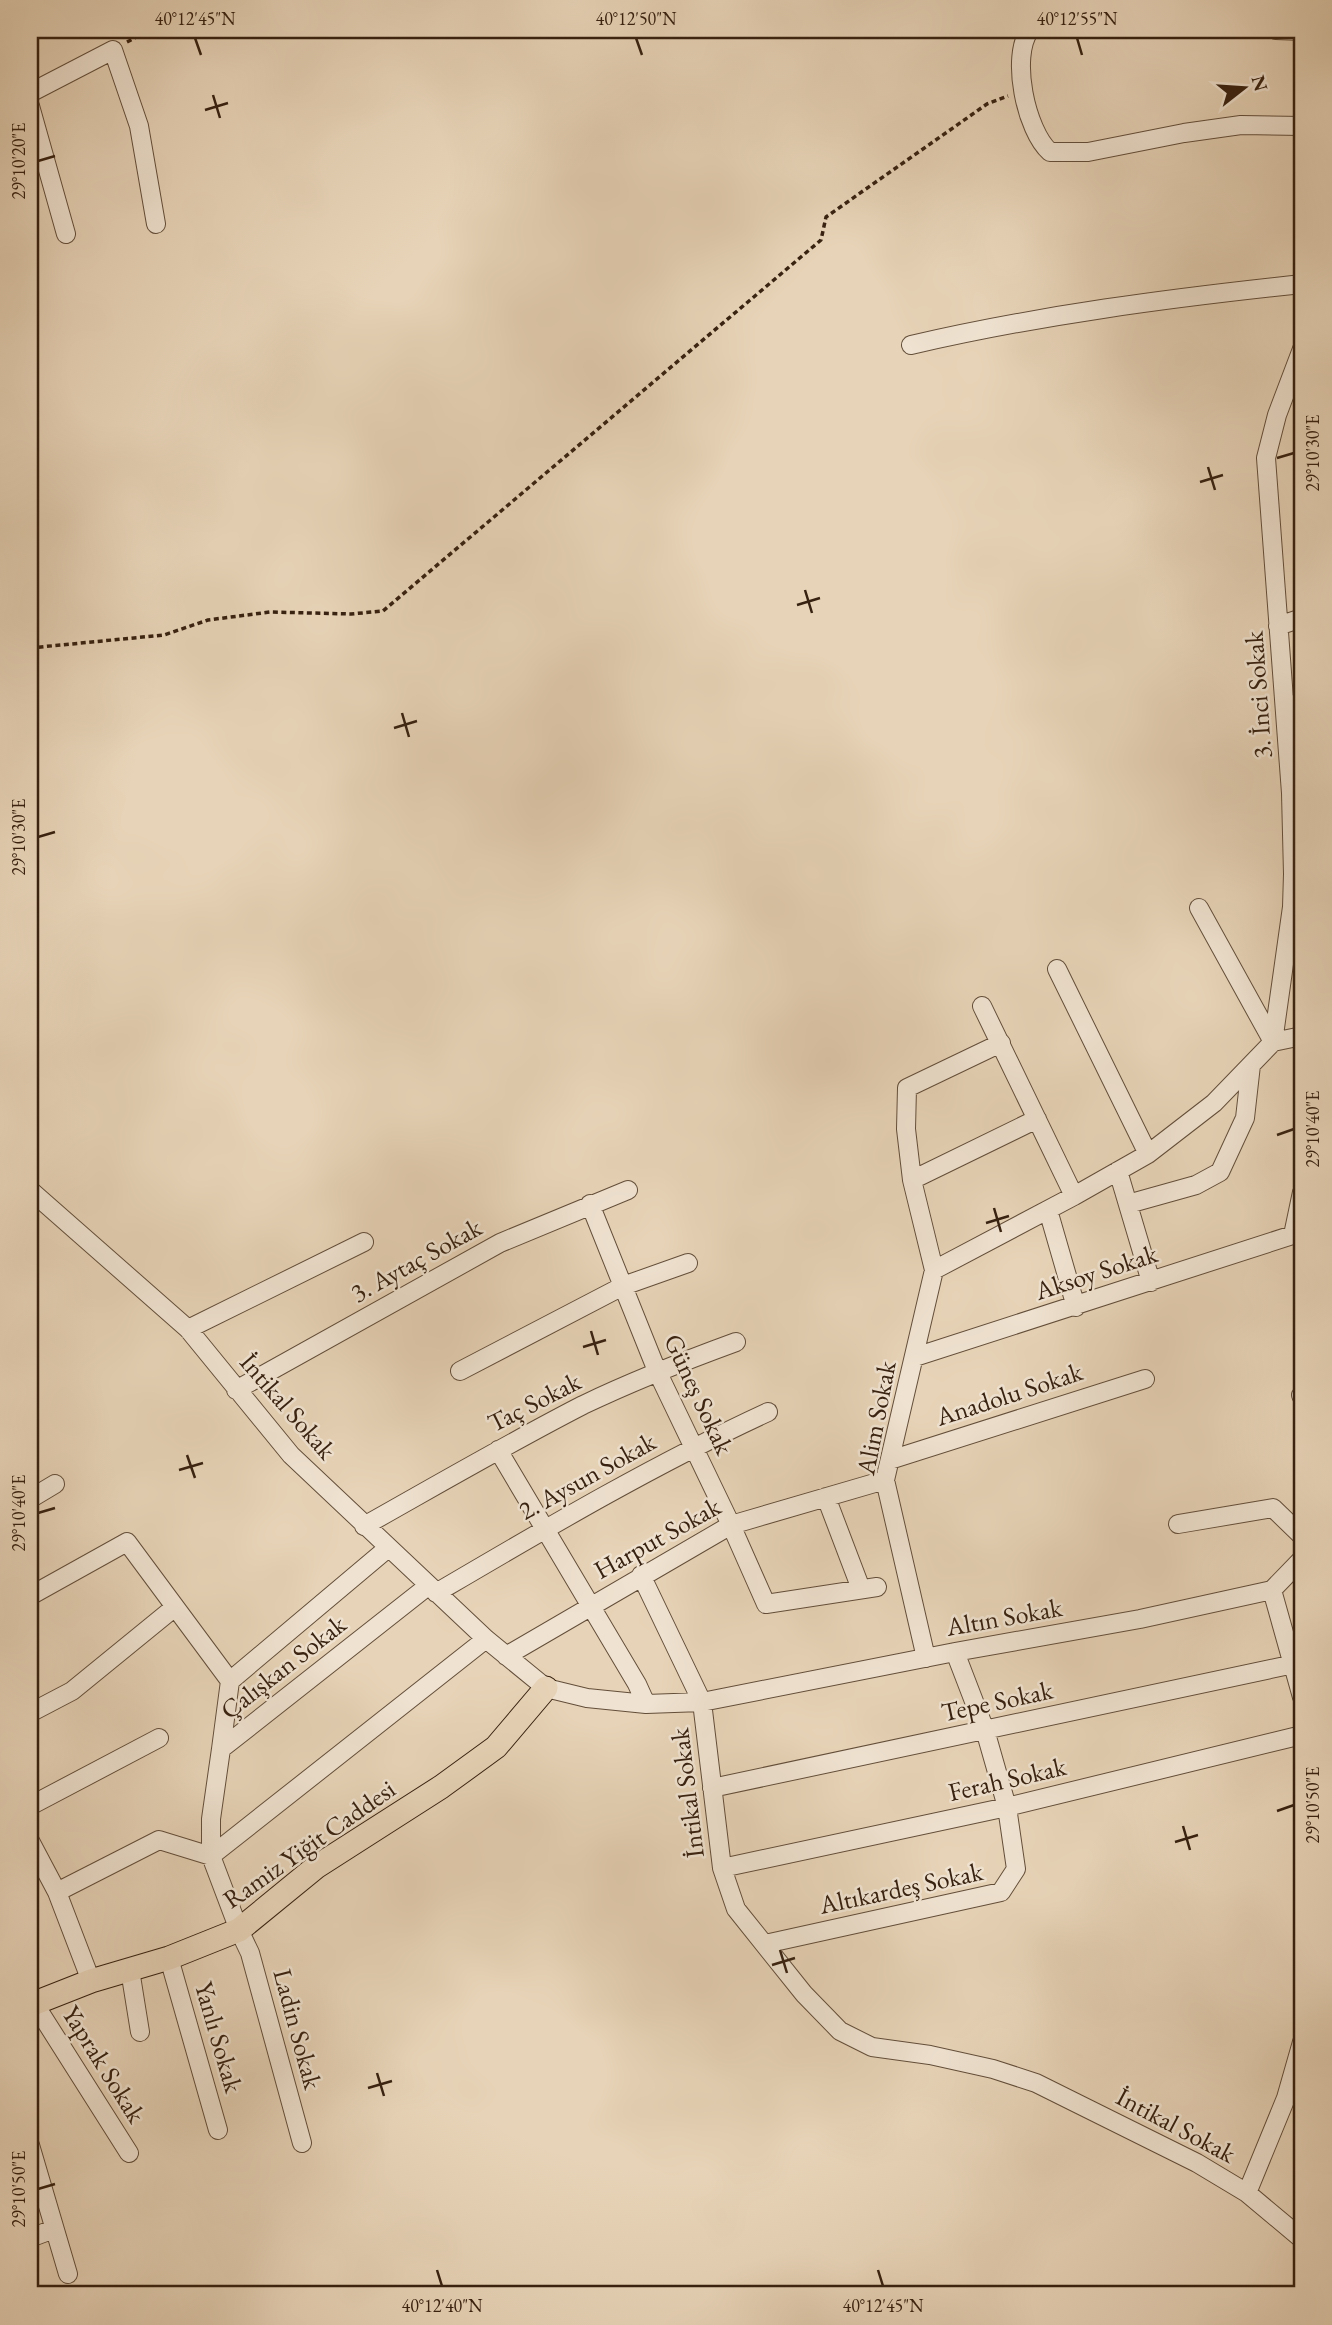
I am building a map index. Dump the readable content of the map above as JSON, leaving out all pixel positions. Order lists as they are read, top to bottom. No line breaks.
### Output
{"streets":{"main road":["Ramiz Yiğit Caddesi"],"street":["3. İnci Sokak","3. Aytaç Sokak","Aksoy Sokak","Güneş Sokak","Anadolu Sokak","Taç Sokak","İntikal Sokak","Alim Sokak","2. Aysun Sokak","Harput Sokak","Altın Sokak","Çalışkan Sokak","Tepe Sokak","Ferah Sokak","Altıkardeş Sokak","Ladin Sokak","Yanlı Sokak","Yaprak Sokak"]},"crossings":[["3. Aytaç Sokak","Güneş Sokak"],["3. Aytaç Sokak","İntikal Sokak"],["Aksoy Sokak","Alim Sokak"],["Güneş Sokak","Taç Sokak"],["Güneş Sokak","2. Aysun Sokak"],["Güneş Sokak","Harput Sokak"],["Anadolu Sokak","Alim Sokak"],["Taç Sokak","İntikal Sokak"],["İntikal Sokak","2. Aysun Sokak"],["İntikal Sokak","Harput Sokak"],["İntikal Sokak","Altın Sokak"],["İntikal Sokak","Çalışkan Sokak"],["İntikal Sokak","Tepe Sokak"],["İntikal Sokak","Ferah Sokak"],["İntikal Sokak","Ramiz Yiğit Caddesi"],["İntikal Sokak","Altıkardeş Sokak"],["Alim Sokak","Harput Sokak"],["Alim Sokak","Altın Sokak"],["2. Aysun Sokak","Çalışkan Sokak"],["Altın Sokak","Altıkardeş Sokak"],["Çalışkan Sokak","Ramiz Yiğit Caddesi"],["Çalışkan Sokak","Ladin Sokak"],["Tepe Sokak","Altıkardeş Sokak"],["Ferah Sokak","Altıkardeş Sokak"],["Ramiz Yiğit Caddesi","Ladin Sokak"],["Ramiz Yiğit Caddesi","Yanlı Sokak"],["Ramiz Yiğit Caddesi","Yaprak Sokak"]],"north":"right","coordinates":["40°12'45\"N","40°12'50\"N","40°12'55\"N","29°10'20\"E","29°10'30\"E","29°10'40\"E","29°10'50\"E","40°12'40\"N"]}
